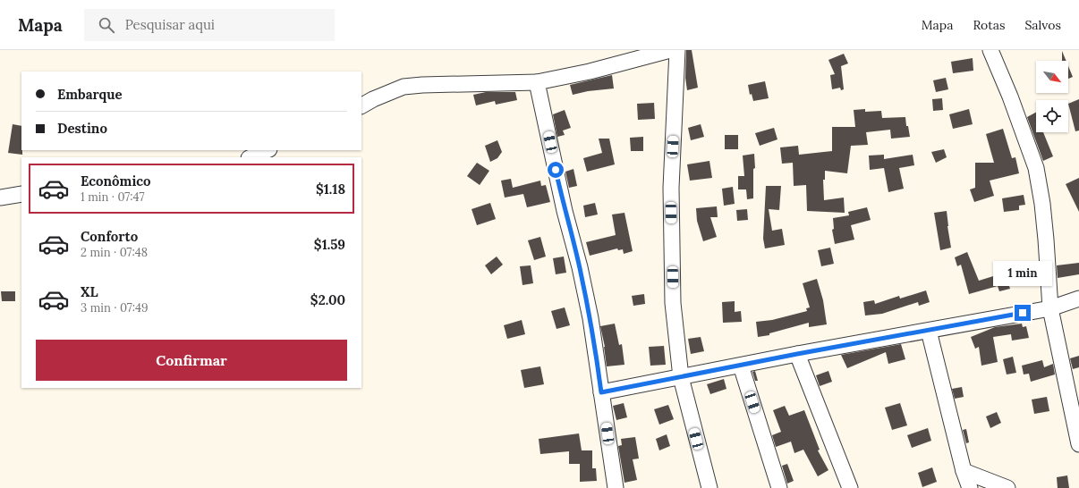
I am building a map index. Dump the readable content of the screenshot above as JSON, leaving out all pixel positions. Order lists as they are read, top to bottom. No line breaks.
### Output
{"north":"bottom right","page":{"header":"Mapa","search":"Pesquisar aqui","nav":["Mapa","Rotas","Salvos"],"banner":["Embarque","Destino"],"list":[{"name":"Econômico","note":"1 min · 07:47","value":"$1.18"},{"name":"Conforto","note":"2 min · 07:48","value":"$1.59"},{"name":"XL","note":"3 min · 07:49","value":"$2.00"}],"bubble":"1 min","buttons":"Confirmar"}}
